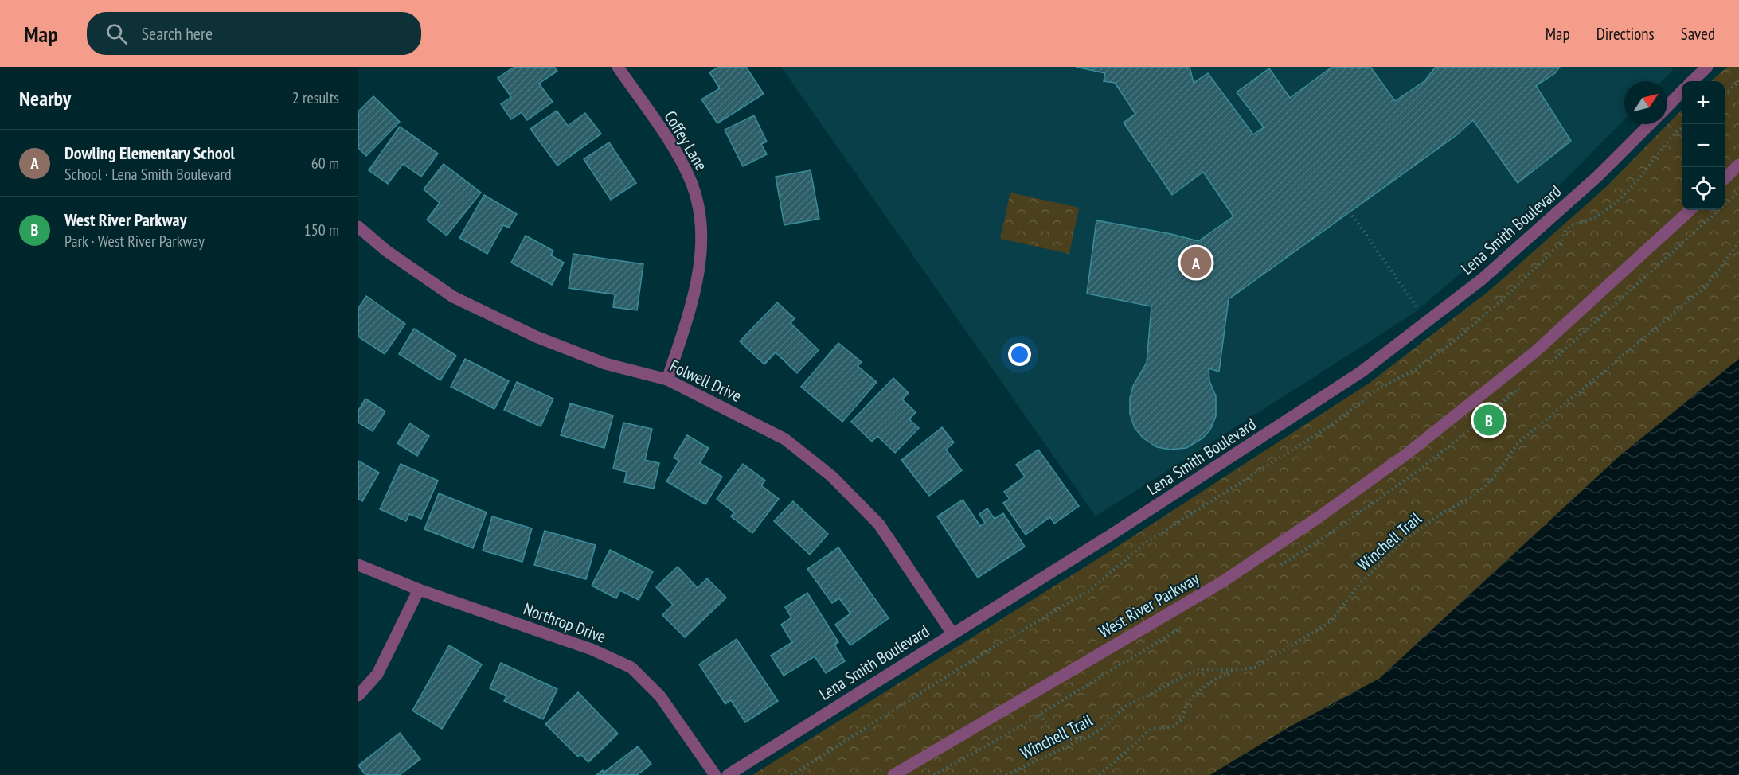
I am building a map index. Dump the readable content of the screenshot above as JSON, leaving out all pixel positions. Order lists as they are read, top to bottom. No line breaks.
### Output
{"streets":{"street":["Coffey Lane","Lena Smith Boulevard","Folwell Drive","West River Parkway","Northrop Drive"],"path":["Winchell Trail"]},"crossings":[["Coffey Lane","Folwell Drive"],["Lena Smith Boulevard","Folwell Drive"]],"north":"top right","page":{"header":"Map","search":"Search here","nav":["Map","Directions","Saved"],"heading":["Nearby","2 results"],"map_buttons":["+","−"],"list":[{"mark":"A","name":"Dowling Elementary School","note":"School · Lena Smith Boulevard","value":"60 m"},{"mark":"B","name":"West River Parkway","note":"Park · West River Parkway","value":"150 m"}],"pins":["A","B"]}}
